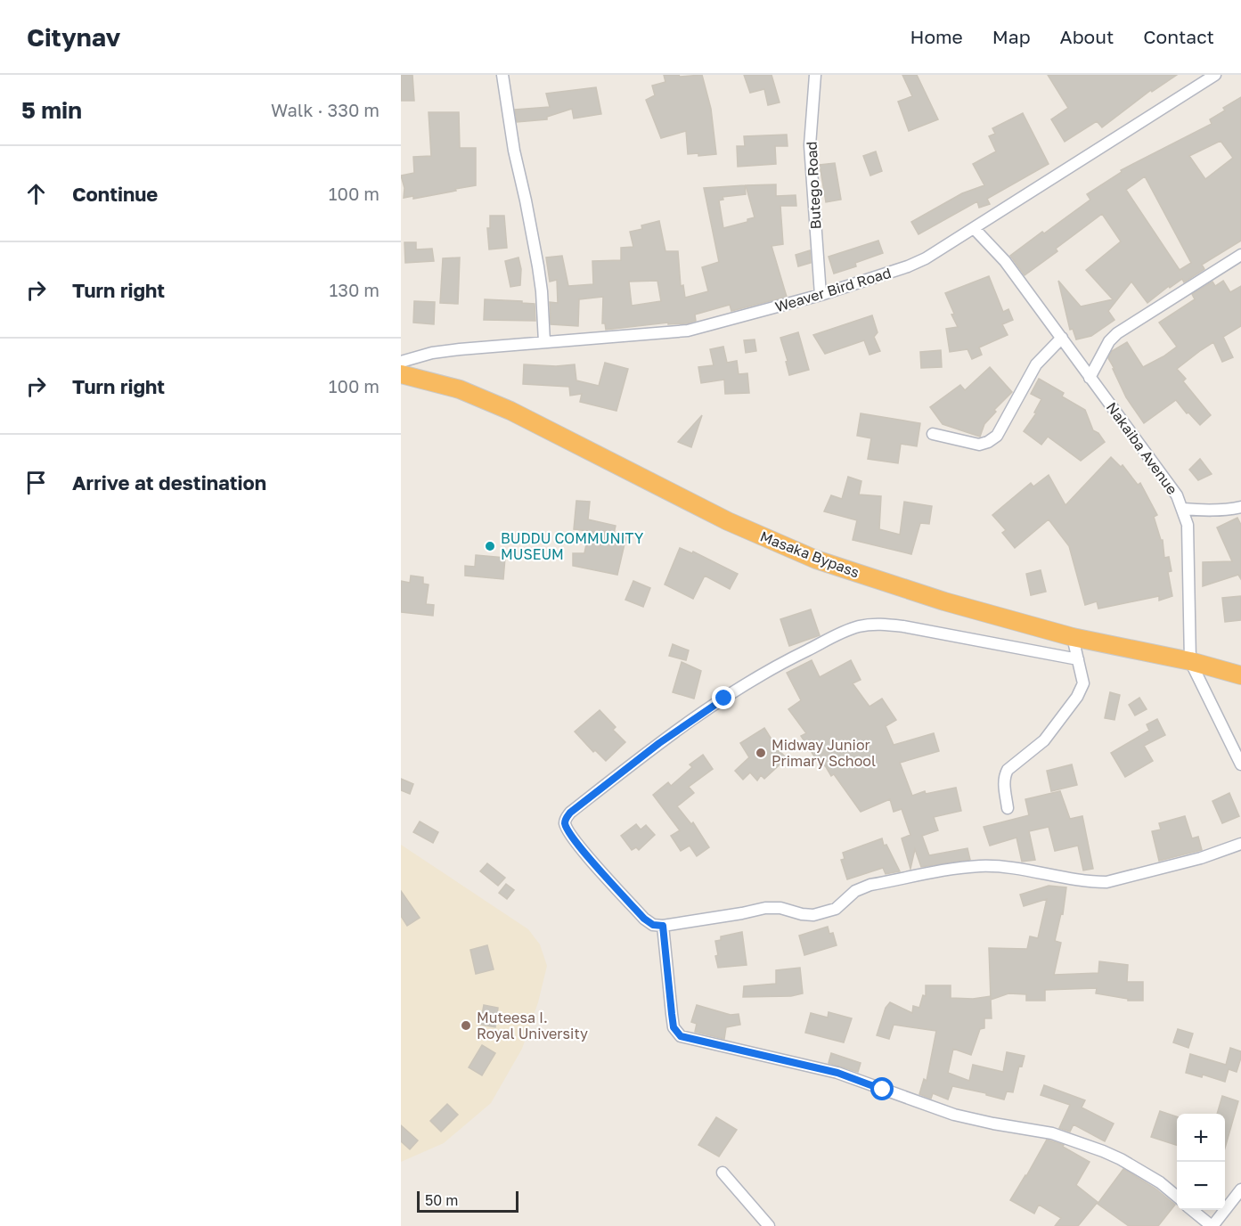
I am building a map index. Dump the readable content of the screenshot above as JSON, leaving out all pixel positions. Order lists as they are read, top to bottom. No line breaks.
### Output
{"streets":{"highway":["Masaka Bypass"],"street":["Butego Road","Weaver Bird Road","Nakaiba Avenue"]},"crossings":[["Butego Road","Weaver Bird Road"],["Weaver Bird Road","Nakaiba Avenue"],["Nakaiba Avenue","Masaka Bypass"]],"places":["BUDDU COMMUNITY MUSEUM","Midway Junior Primary School","Muteesa I. Royal University"],"scale_bar":"50 m","page":{"header":"Citynav","nav":["Home","Map","About","Contact"],"heading":["5 min","Walk · 330 m"],"list":[["Continue","100 m"],["Turn right","130 m"],["Turn right","100 m"],"Arrive at destination"],"map_buttons":["+","−"],"scale":"50 m"}}
